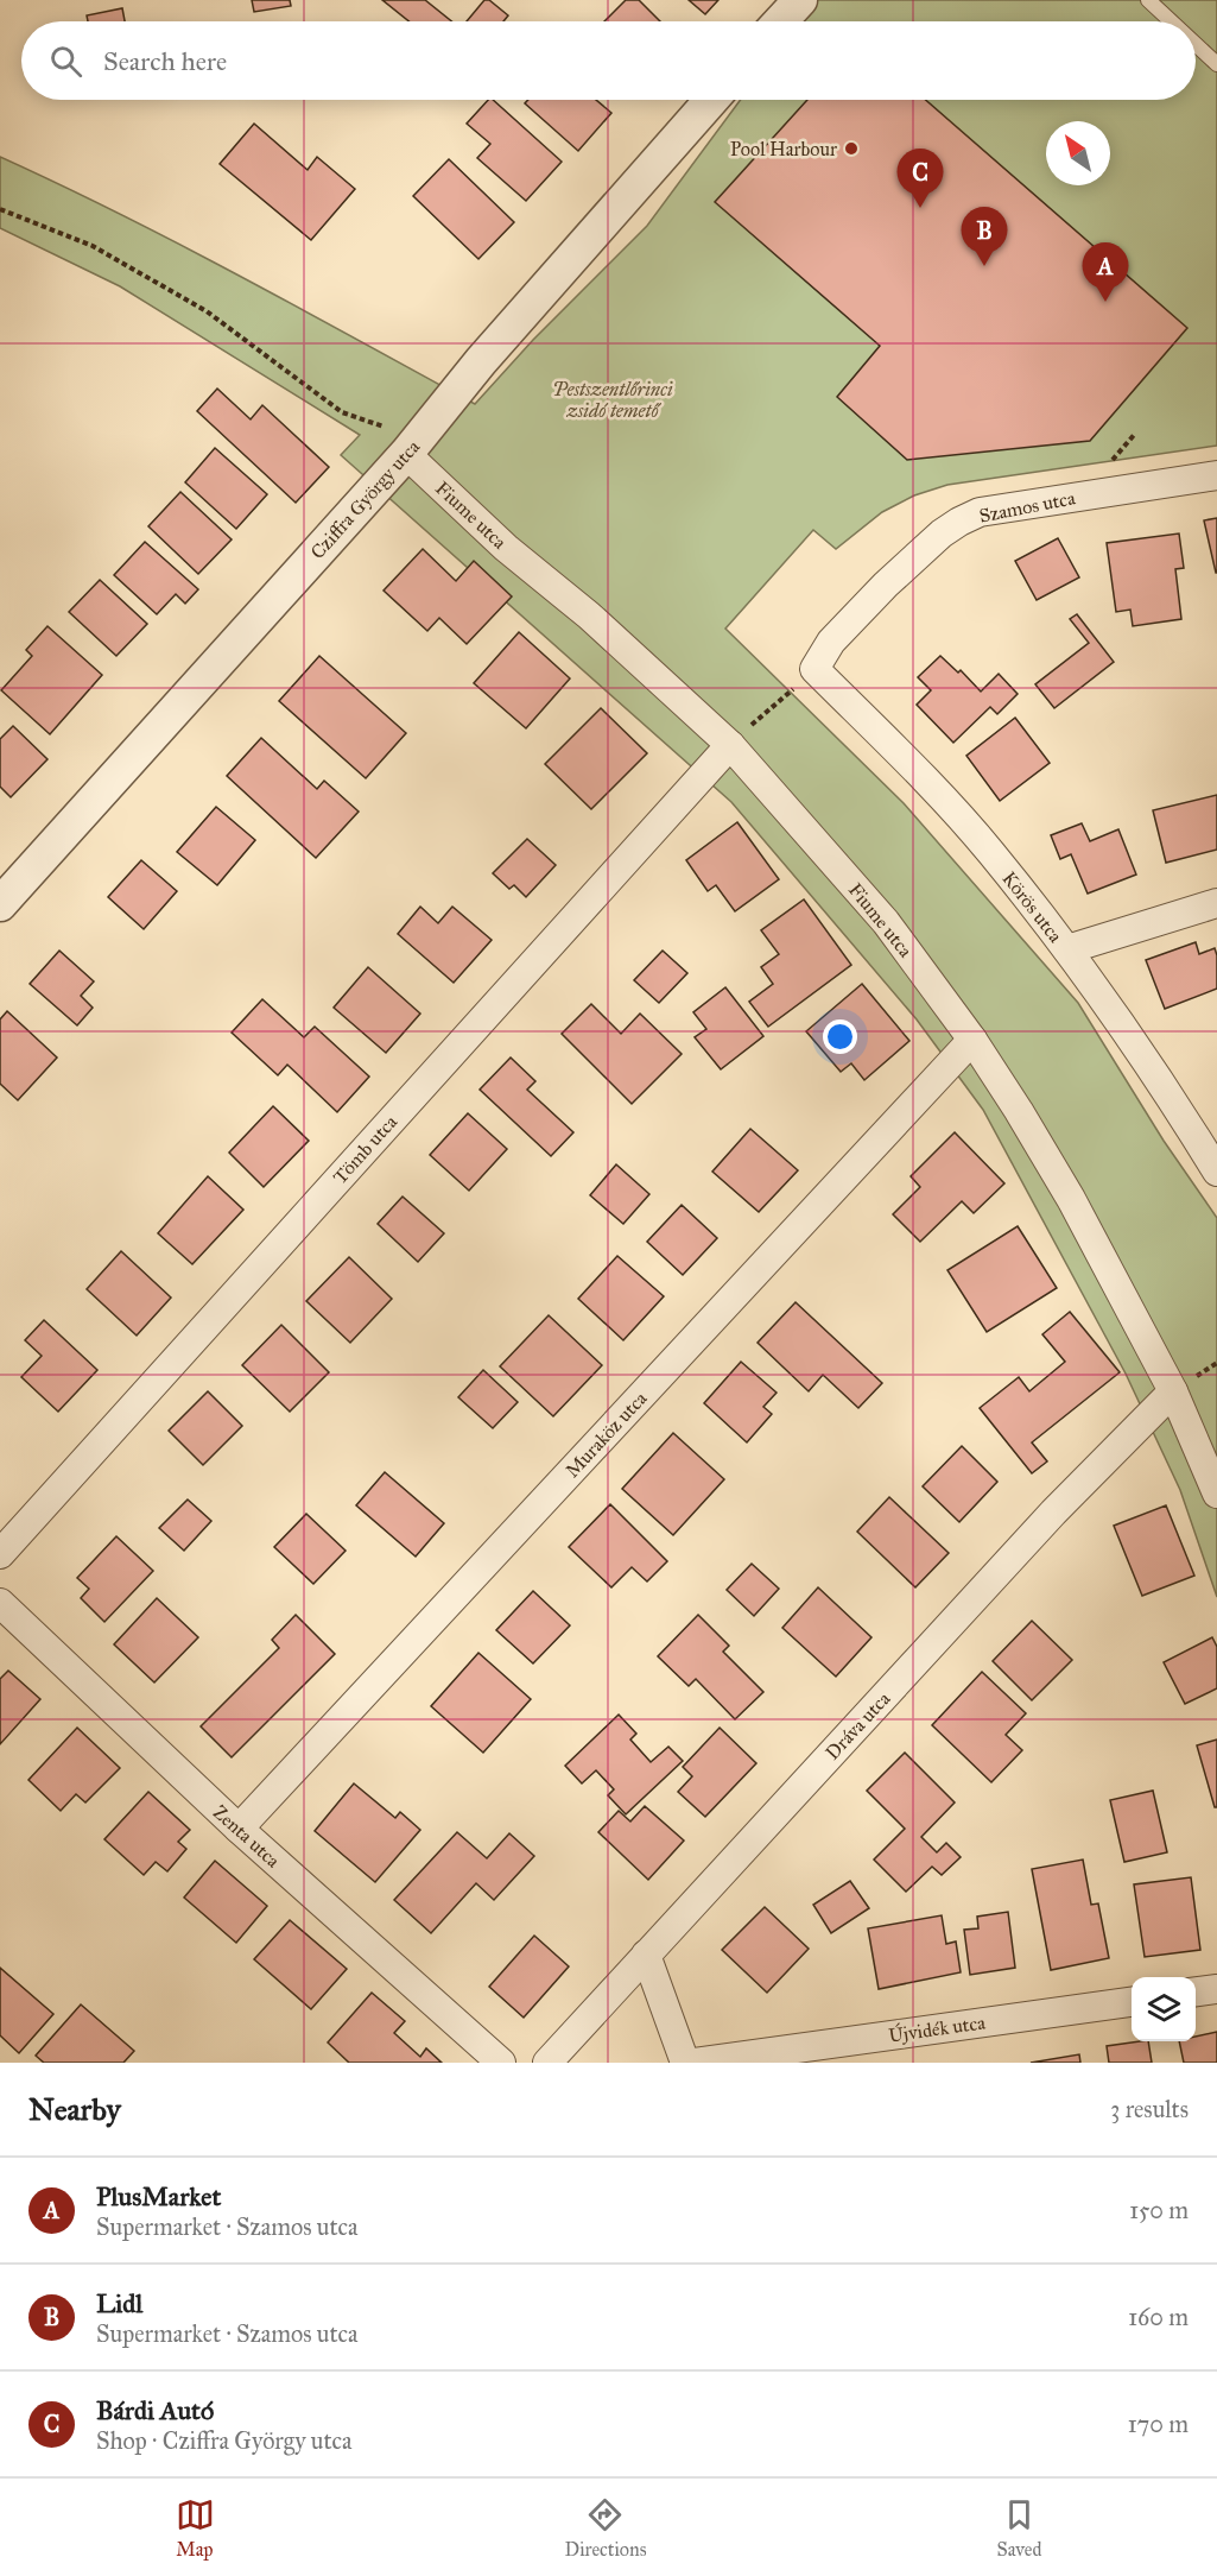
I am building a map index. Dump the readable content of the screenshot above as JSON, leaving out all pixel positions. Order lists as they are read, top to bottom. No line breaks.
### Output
{"streets":{"street":["Cziffra György utca","Szamos utca","Fiume utca","Körös utca","Tömb utca","Muraköz utca","Dráva utca","Zenta utca","Újvidék utca"]},"crossings":[["Cziffra György utca","Fiume utca"],["Szamos utca","Körös utca"],["Fiume utca","Tömb utca"],["Fiume utca","Muraköz utca"],["Fiume utca","Dráva utca"],["Muraköz utca","Zenta utca"]],"parks":["Pestszentlőrinci zsidó temető"],"places":["Pool Harbour"],"north":"top left","page":{"search":"Search here","pins":["C","B","A"],"heading":["Nearby","3 results"],"list":[{"mark":"A","name":"PlusMarket","note":"Supermarket · Szamos utca","value":"150 m"},{"mark":"B","name":"Lidl","note":"Supermarket · Szamos utca","value":"160 m"},{"mark":"C","name":"Bárdi Autó","note":"Shop · Cziffra György utca","value":"170 m"}],"nav":["Map","Directions","Saved"]}}
